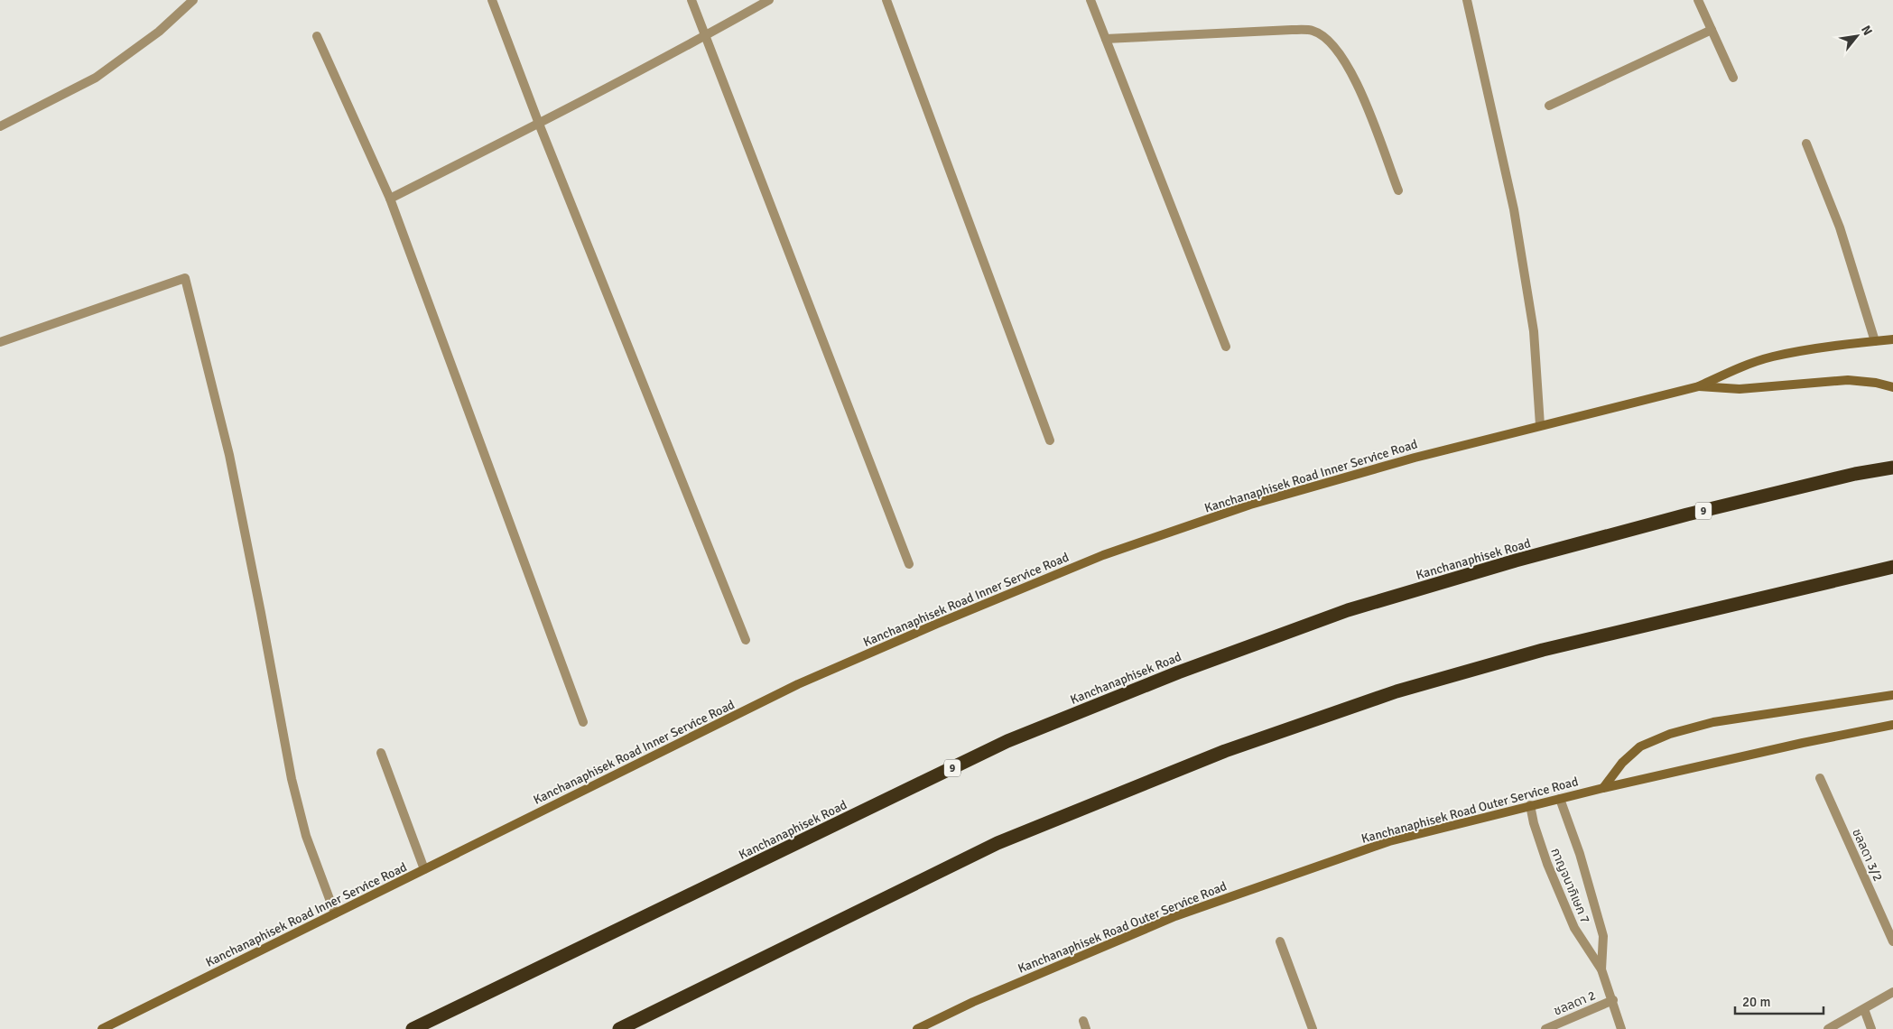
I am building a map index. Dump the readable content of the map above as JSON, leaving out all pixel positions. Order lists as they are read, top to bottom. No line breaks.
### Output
{"streets":{"highway":["9","Kanchanaphisek Road"],"main road":["Kanchanaphisek Road Inner Service Road","Kanchanaphisek Road Outer Service Road"],"street":["ชลลดา 3/2","กาญจนาภิเษก 7","ชลลดา 2"]},"crossings":[["Kanchanaphisek Road Outer Service Road","กาญจนาภิเษก 7"],["กาญจนาภิเษก 7","ชลลดา 2"]],"scale_bar":"20 m","north":"top right"}
